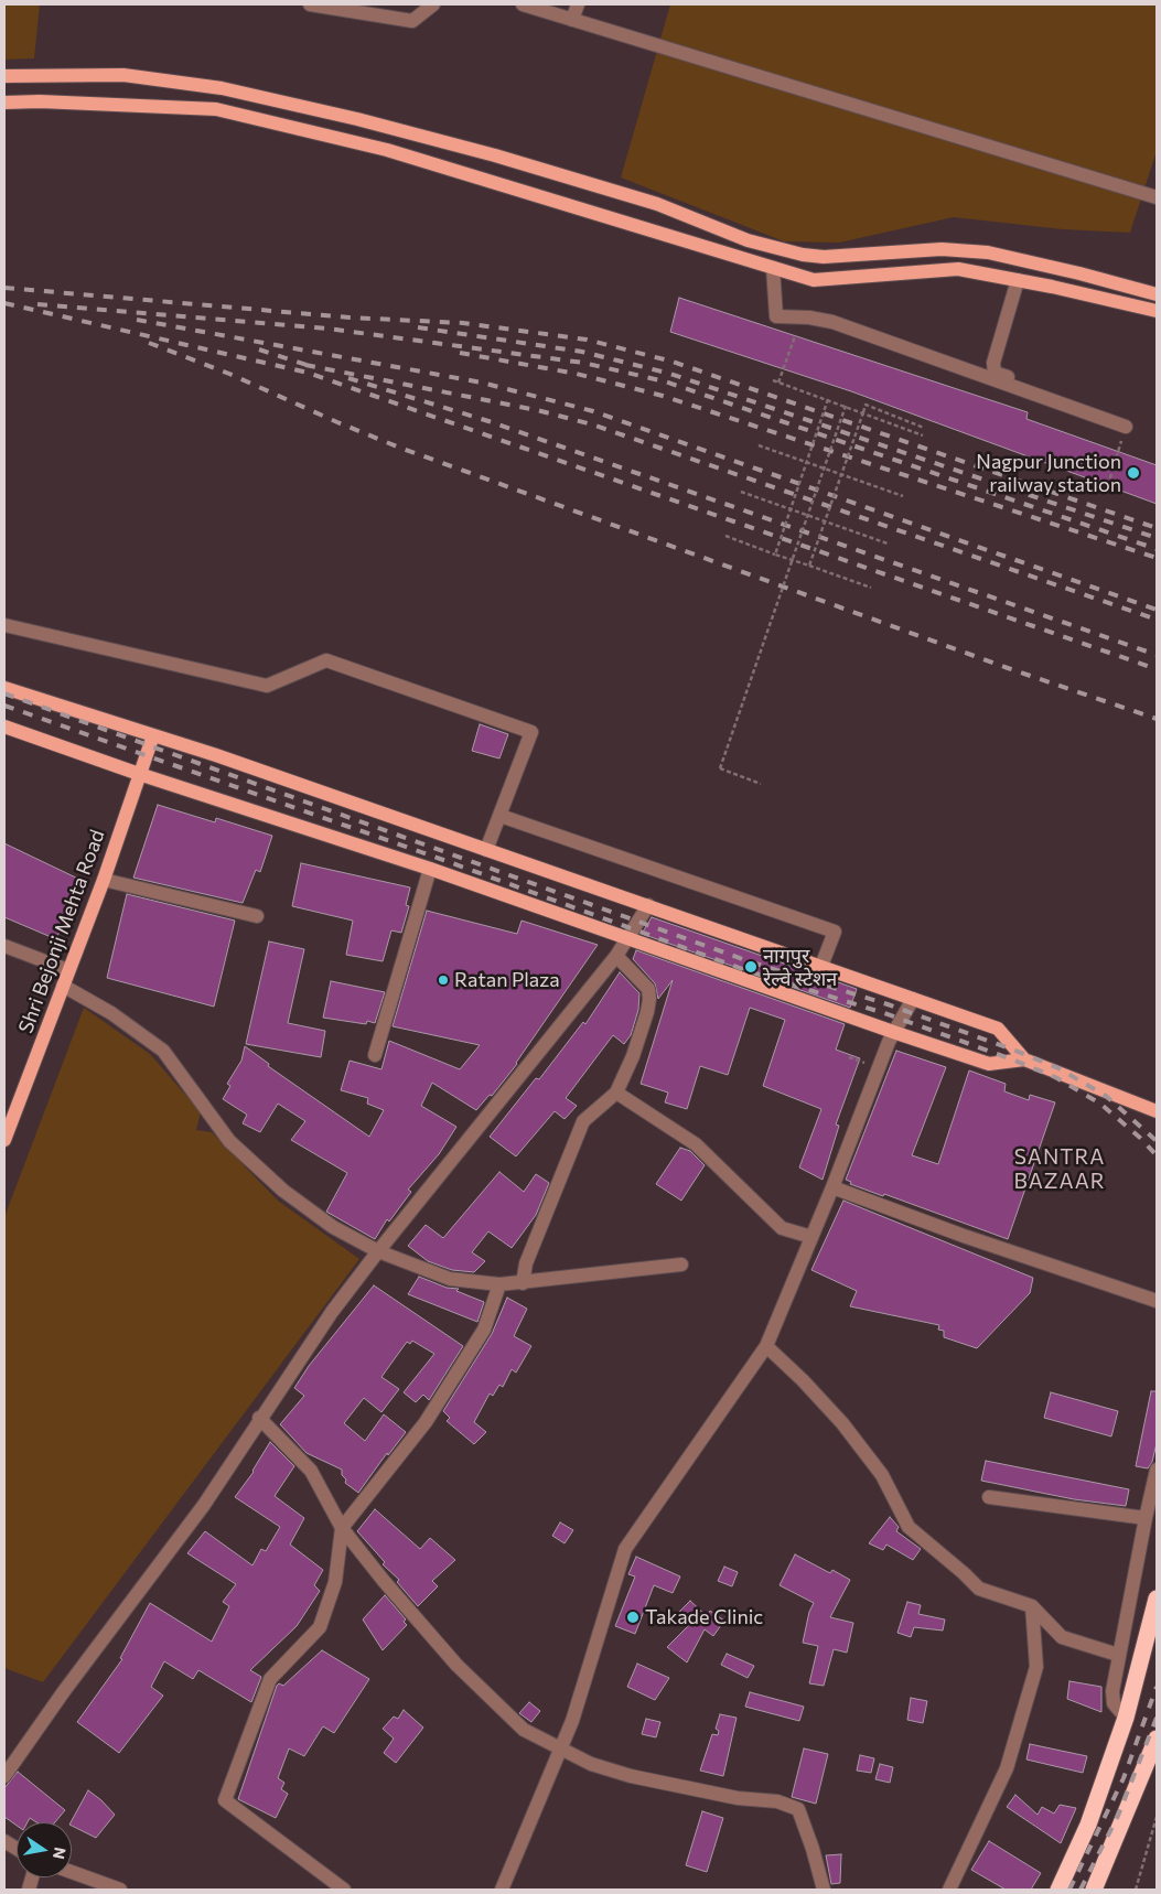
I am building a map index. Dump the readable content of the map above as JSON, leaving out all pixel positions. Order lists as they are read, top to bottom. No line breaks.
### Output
{"streets":{"main road":["Shri Bejonji Mehta Road"]},"districts":["SANTRA BAZAAR"],"places":["Nagpur Junction railway station","नागपुर रेल्वे स्टेशन","Ratan Plaza","Takade Clinic"],"north":"right"}
